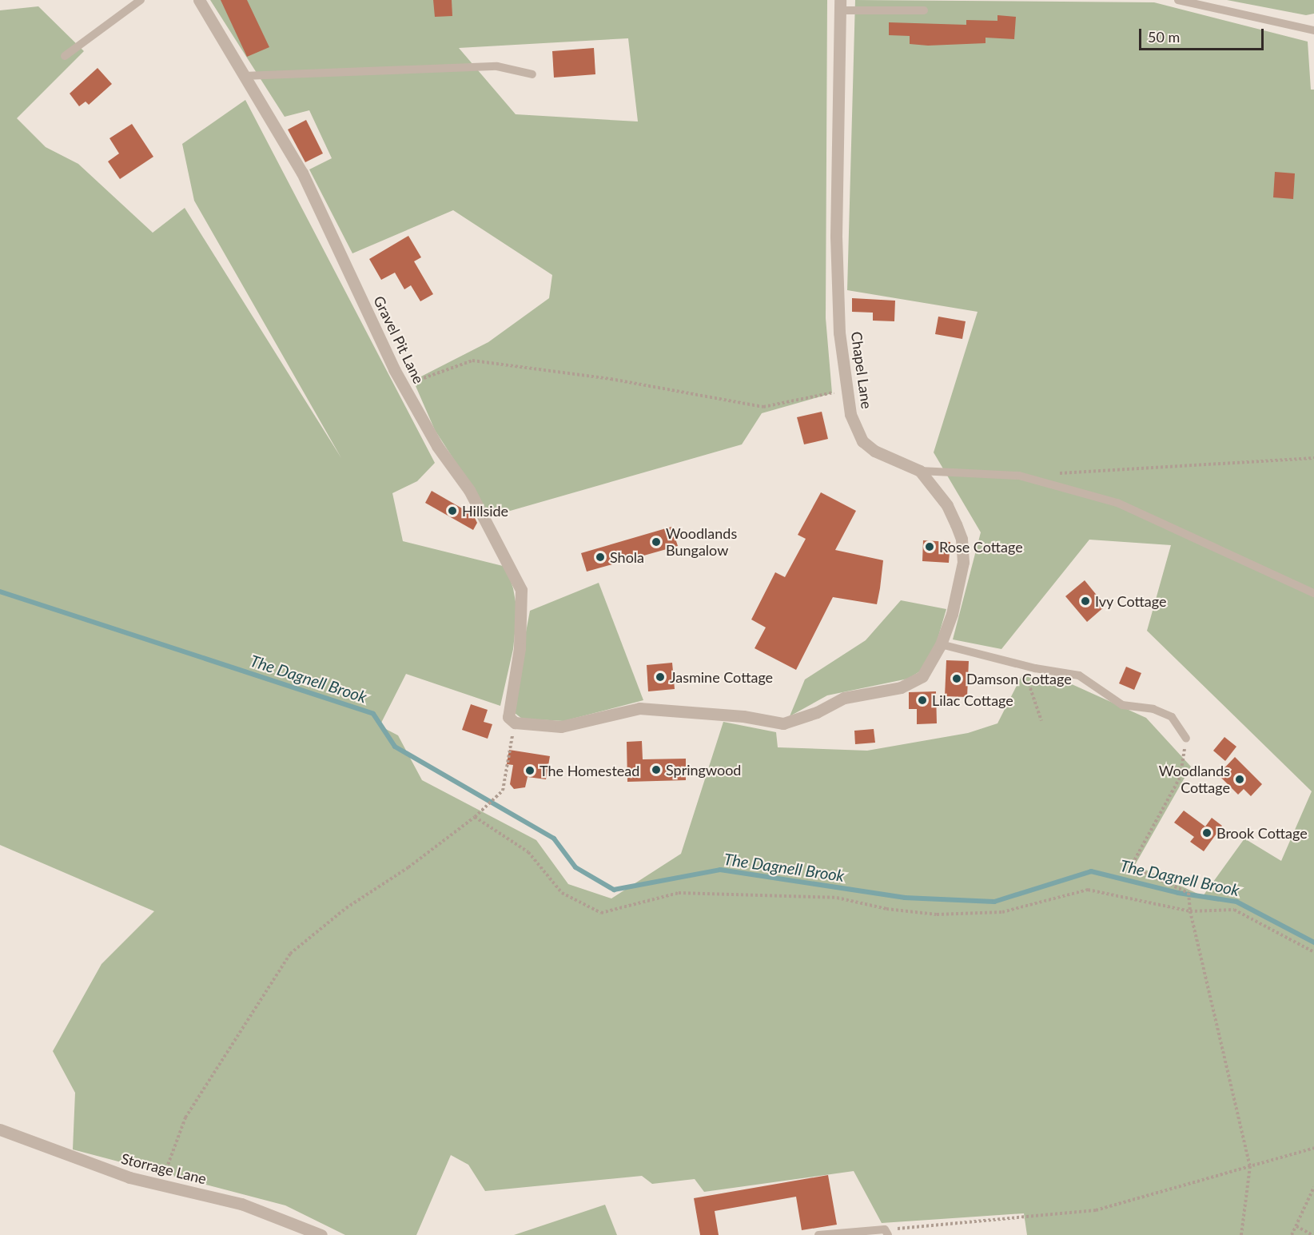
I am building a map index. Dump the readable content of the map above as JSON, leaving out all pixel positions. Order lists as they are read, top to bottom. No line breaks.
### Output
{"streets":{"street":["Gravel Pit Lane","Chapel Lane","Storrage Lane"]},"crossings":[["Gravel Pit Lane","Chapel Lane"]],"water":["The Dagnell Brook"],"places":["Hillside","Woodlands Bungalow","Rose Cottage","Shola","Ivy Cottage","Jasmine Cottage","Damson Cottage","Lilac Cottage","Springwood","The Homestead","Woodlands Cottage","Brook Cottage"],"scale_bar":"50 m"}
